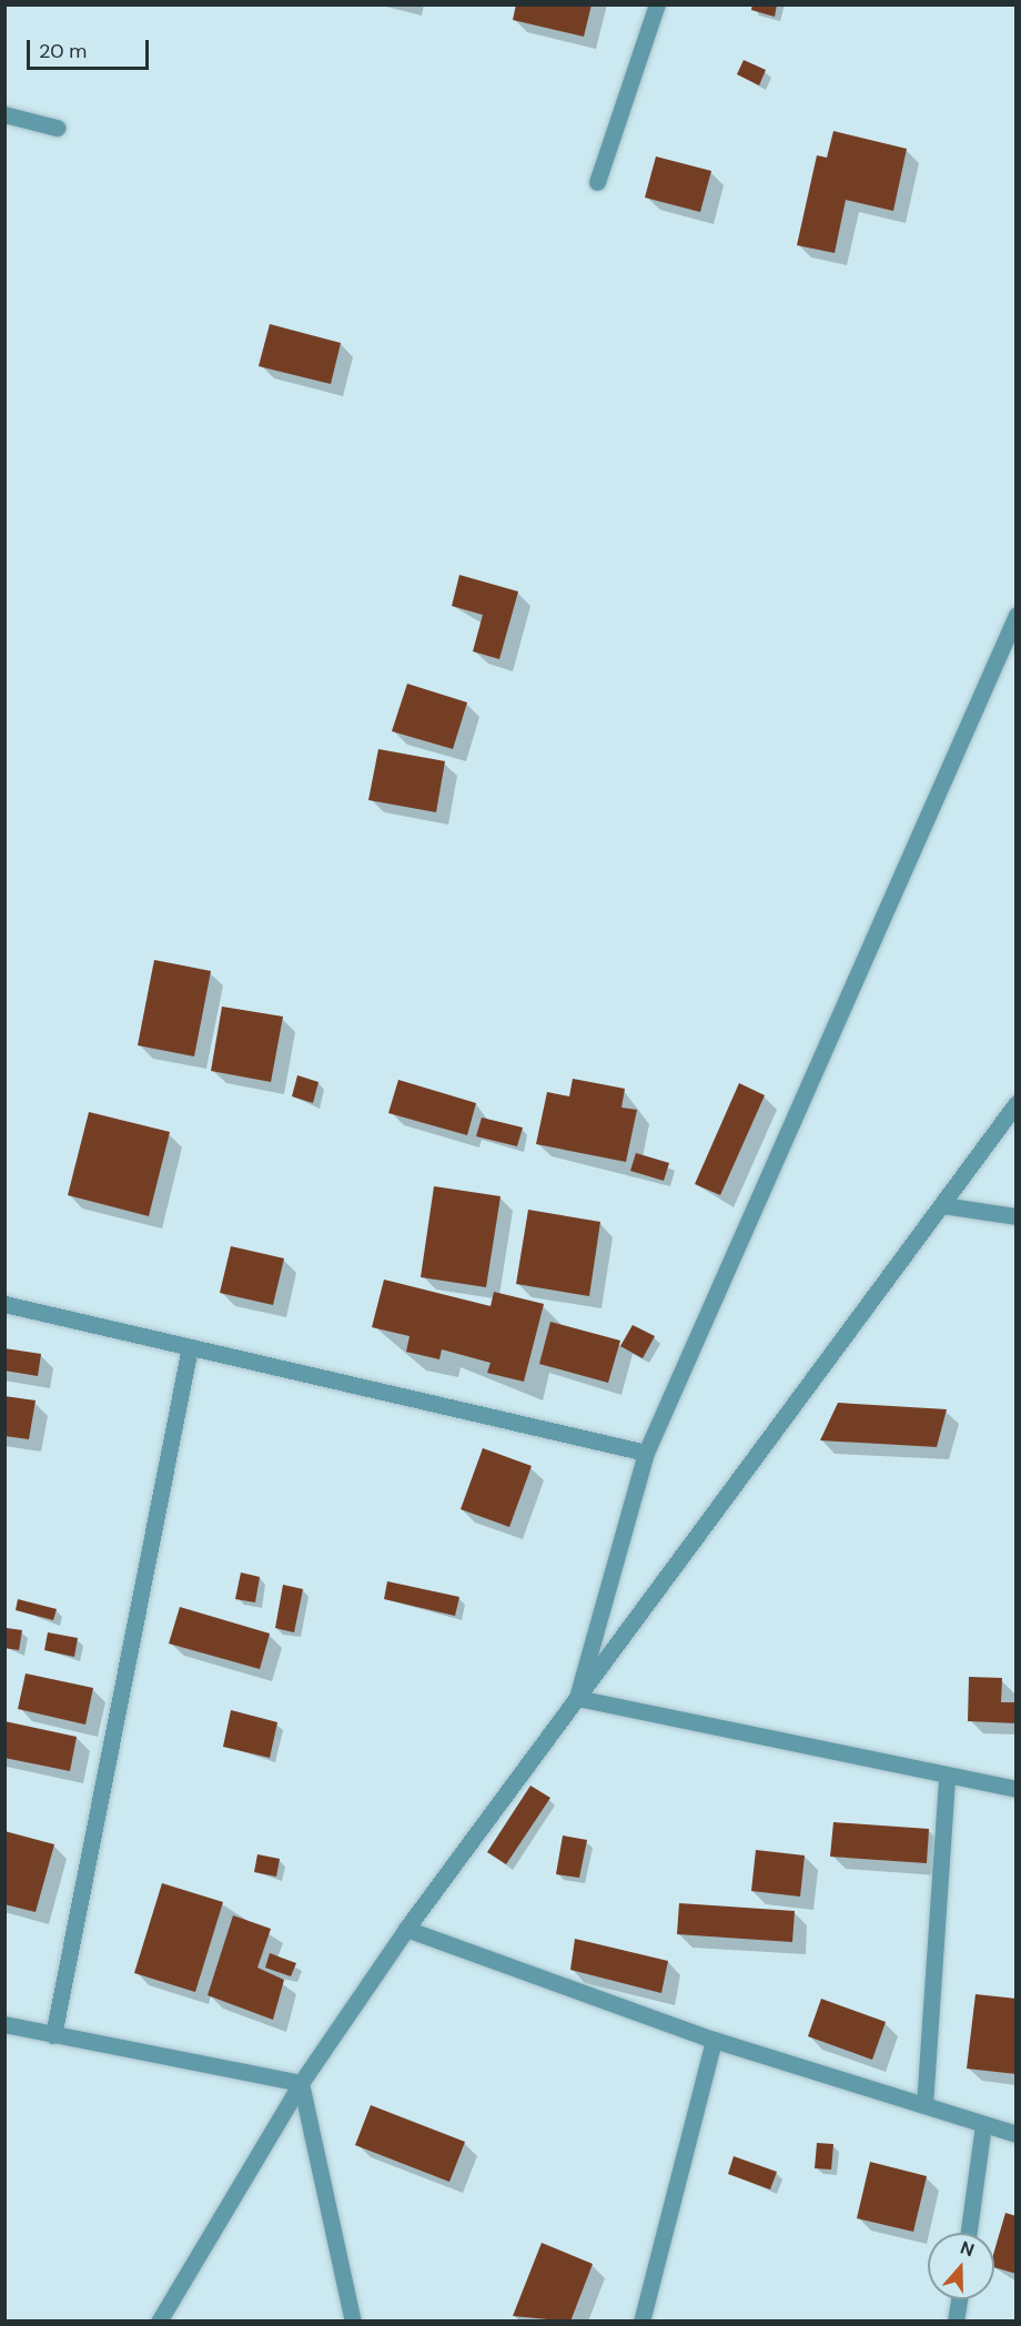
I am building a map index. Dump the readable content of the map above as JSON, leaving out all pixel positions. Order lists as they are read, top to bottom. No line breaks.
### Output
{"scale_bar":"20 m","north":"top"}
